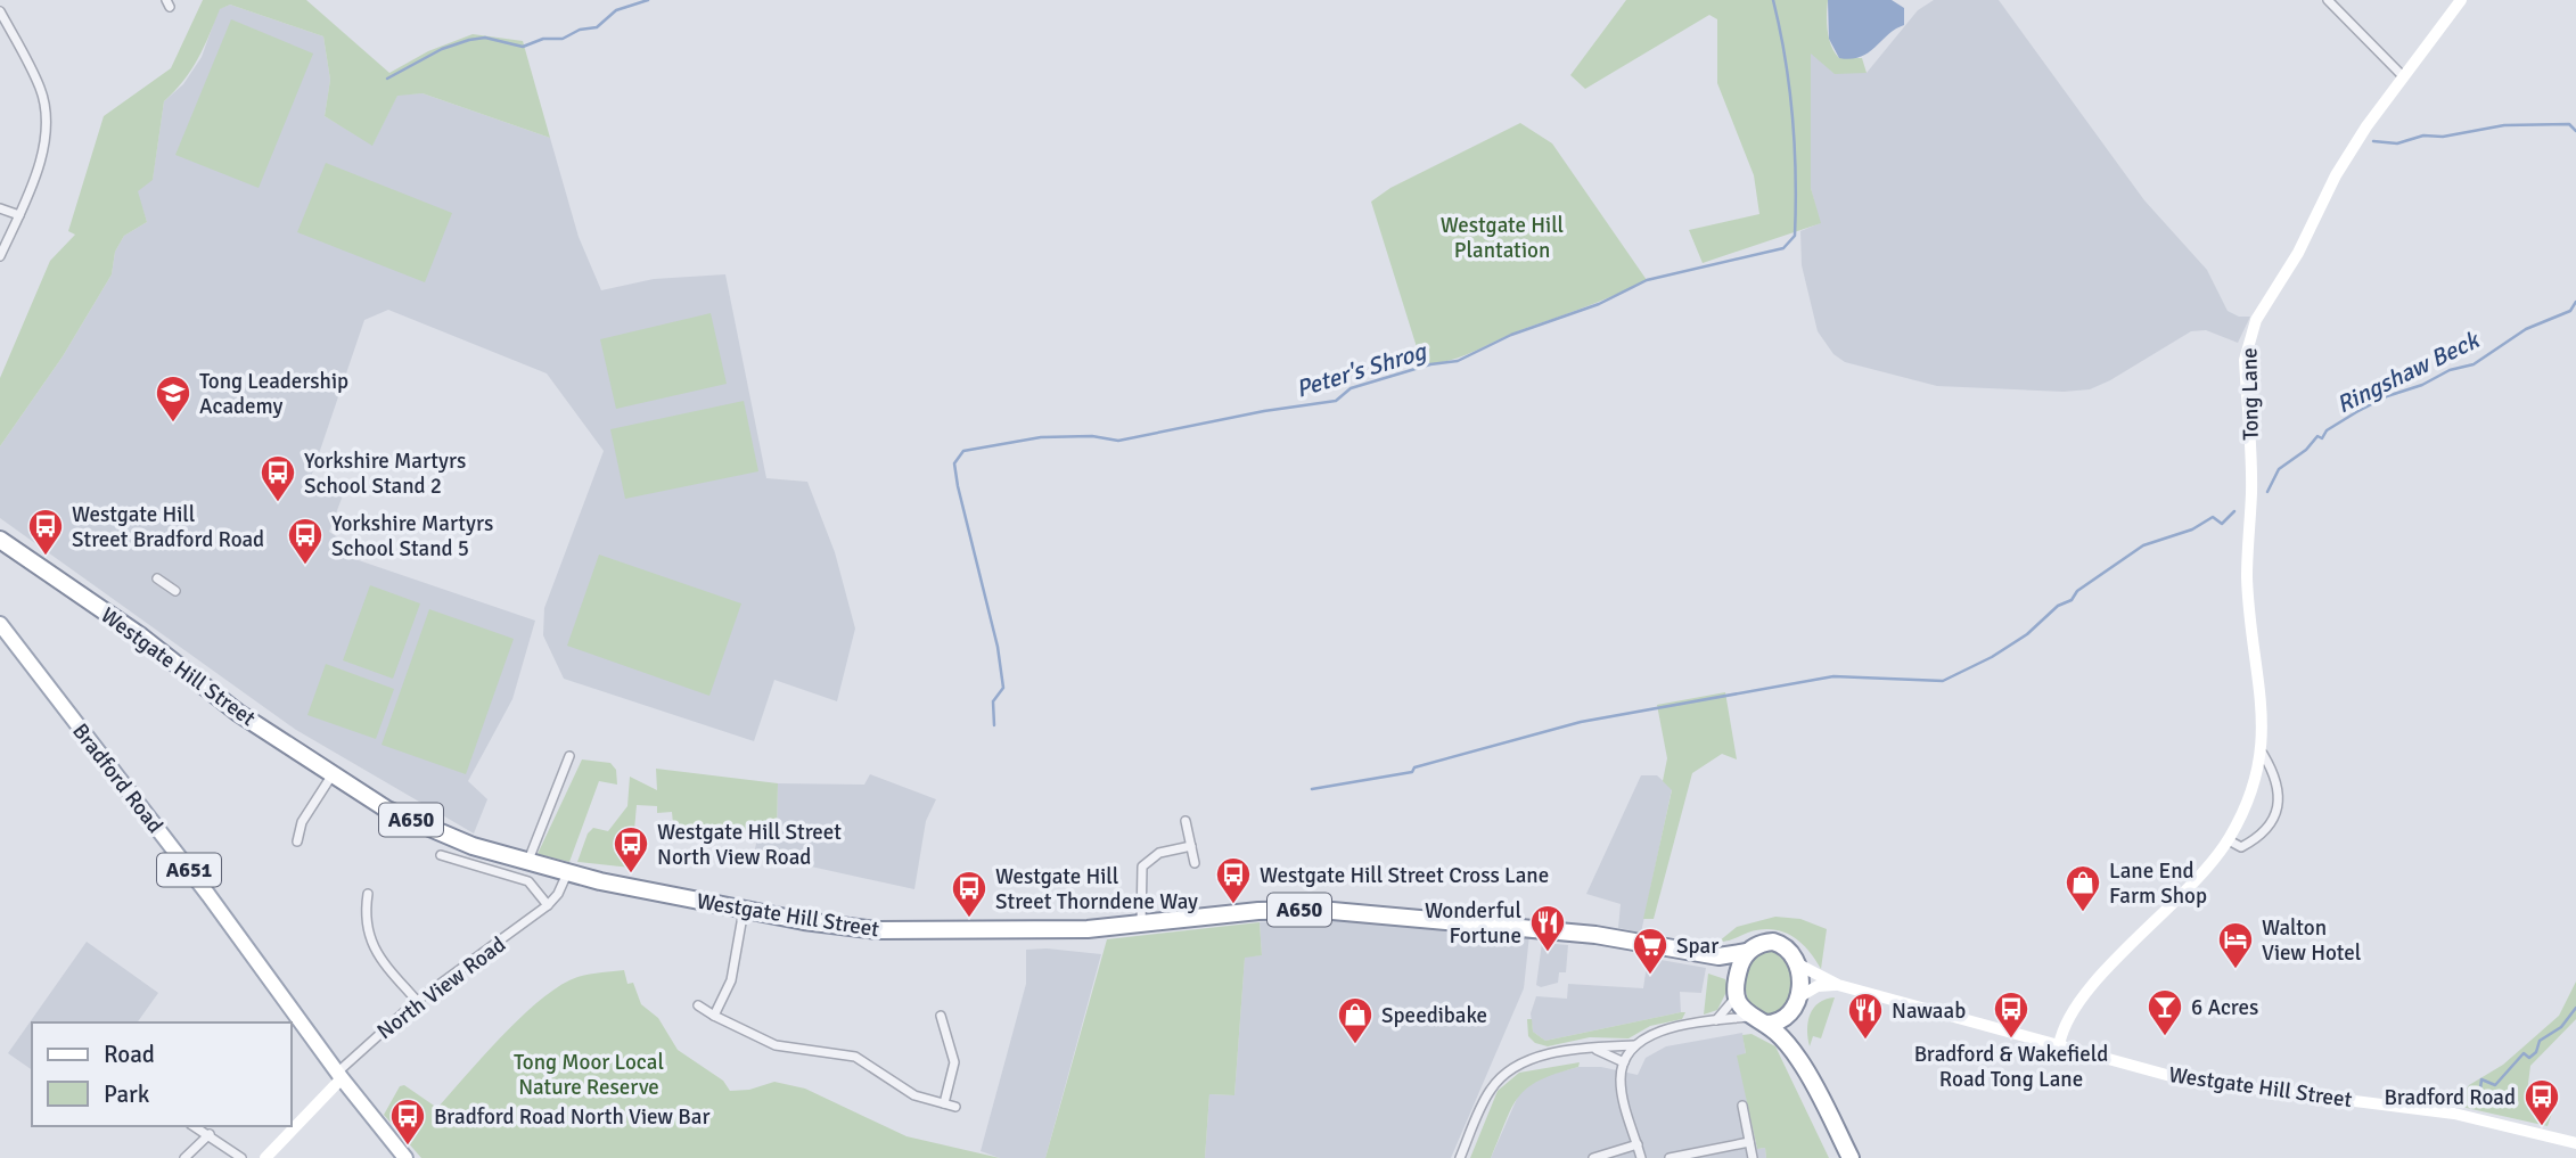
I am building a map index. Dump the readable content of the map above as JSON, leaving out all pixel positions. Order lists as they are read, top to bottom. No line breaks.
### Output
{"streets":{"highway":["Westgate Hill Street","A650"],"main road":["Bradford Road","A651"],"street":["Tong Lane","North View Road"]},"crossings":[["Tong Lane","Westgate Hill Street"],["Westgate Hill Street","A650"],["Westgate Hill Street","North View Road"],["Bradford Road","North View Road"]],"water":["Peter's Shrog","Ringshaw Beck"],"parks":["Westgate Hill Plantation","Tong Moor Local Nature Reserve"],"places":{"school or university":["Tong Leadership Academy"],"bus stop":["Yorkshire Martyrs School Stand 2","Westgate Hill Street Bradford Road","Yorkshire Martyrs School Stand 5","Westgate Hill Street North View Road","Westgate Hill Street Cross Lane","Westgate Hill Street Thorndene Way","Bradford & Wakefield Road Tong Lane","Bradford Road","Bradford Road North View Bar"],"shop":["Lane End Farm Shop","Speedibake"],"restaurant":["Wonderful Fortune","Nawaab"],"hotel":["Walton View Hotel"],"supermarket":["Spar"],"bar":["6 Acres"]},"legend":["Road","Park"]}
